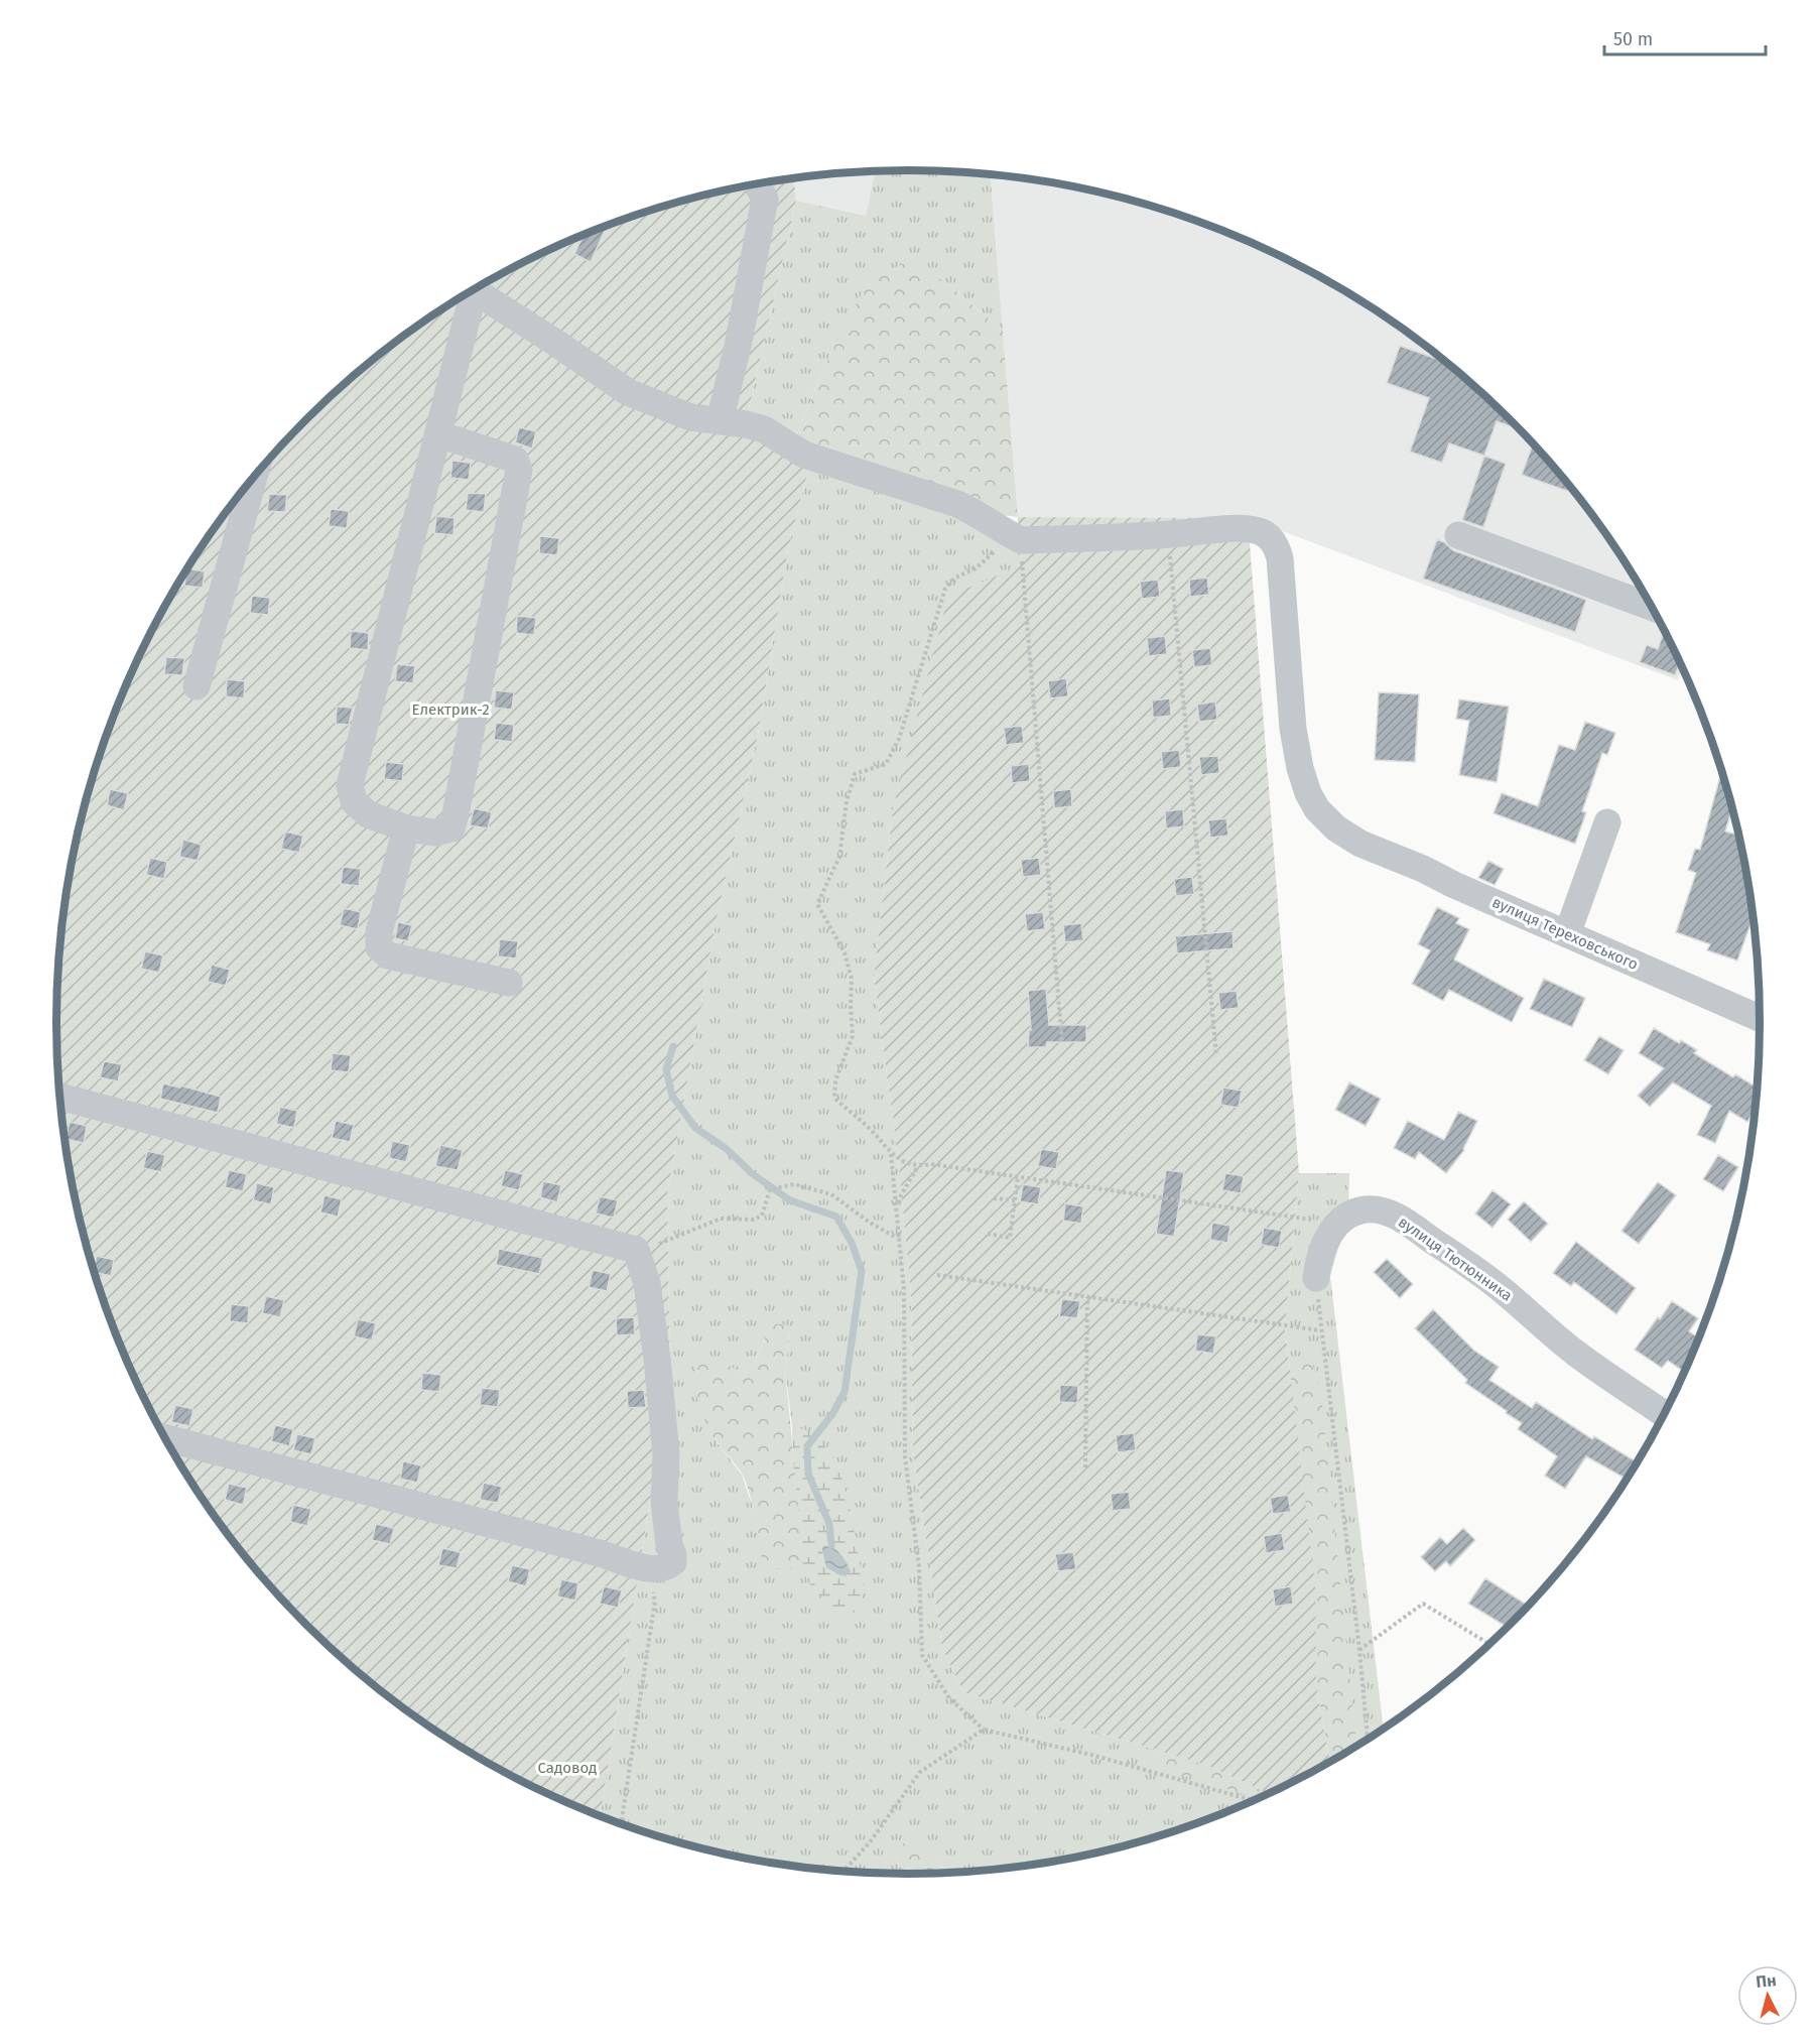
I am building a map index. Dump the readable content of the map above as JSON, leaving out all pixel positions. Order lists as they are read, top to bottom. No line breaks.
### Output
{"streets":{"street":["вулиця Тереховського","вулиця Тютюнника"]},"parks":["Електрик-2","Садовод"],"scale_bar":"50 m","north":"top"}
